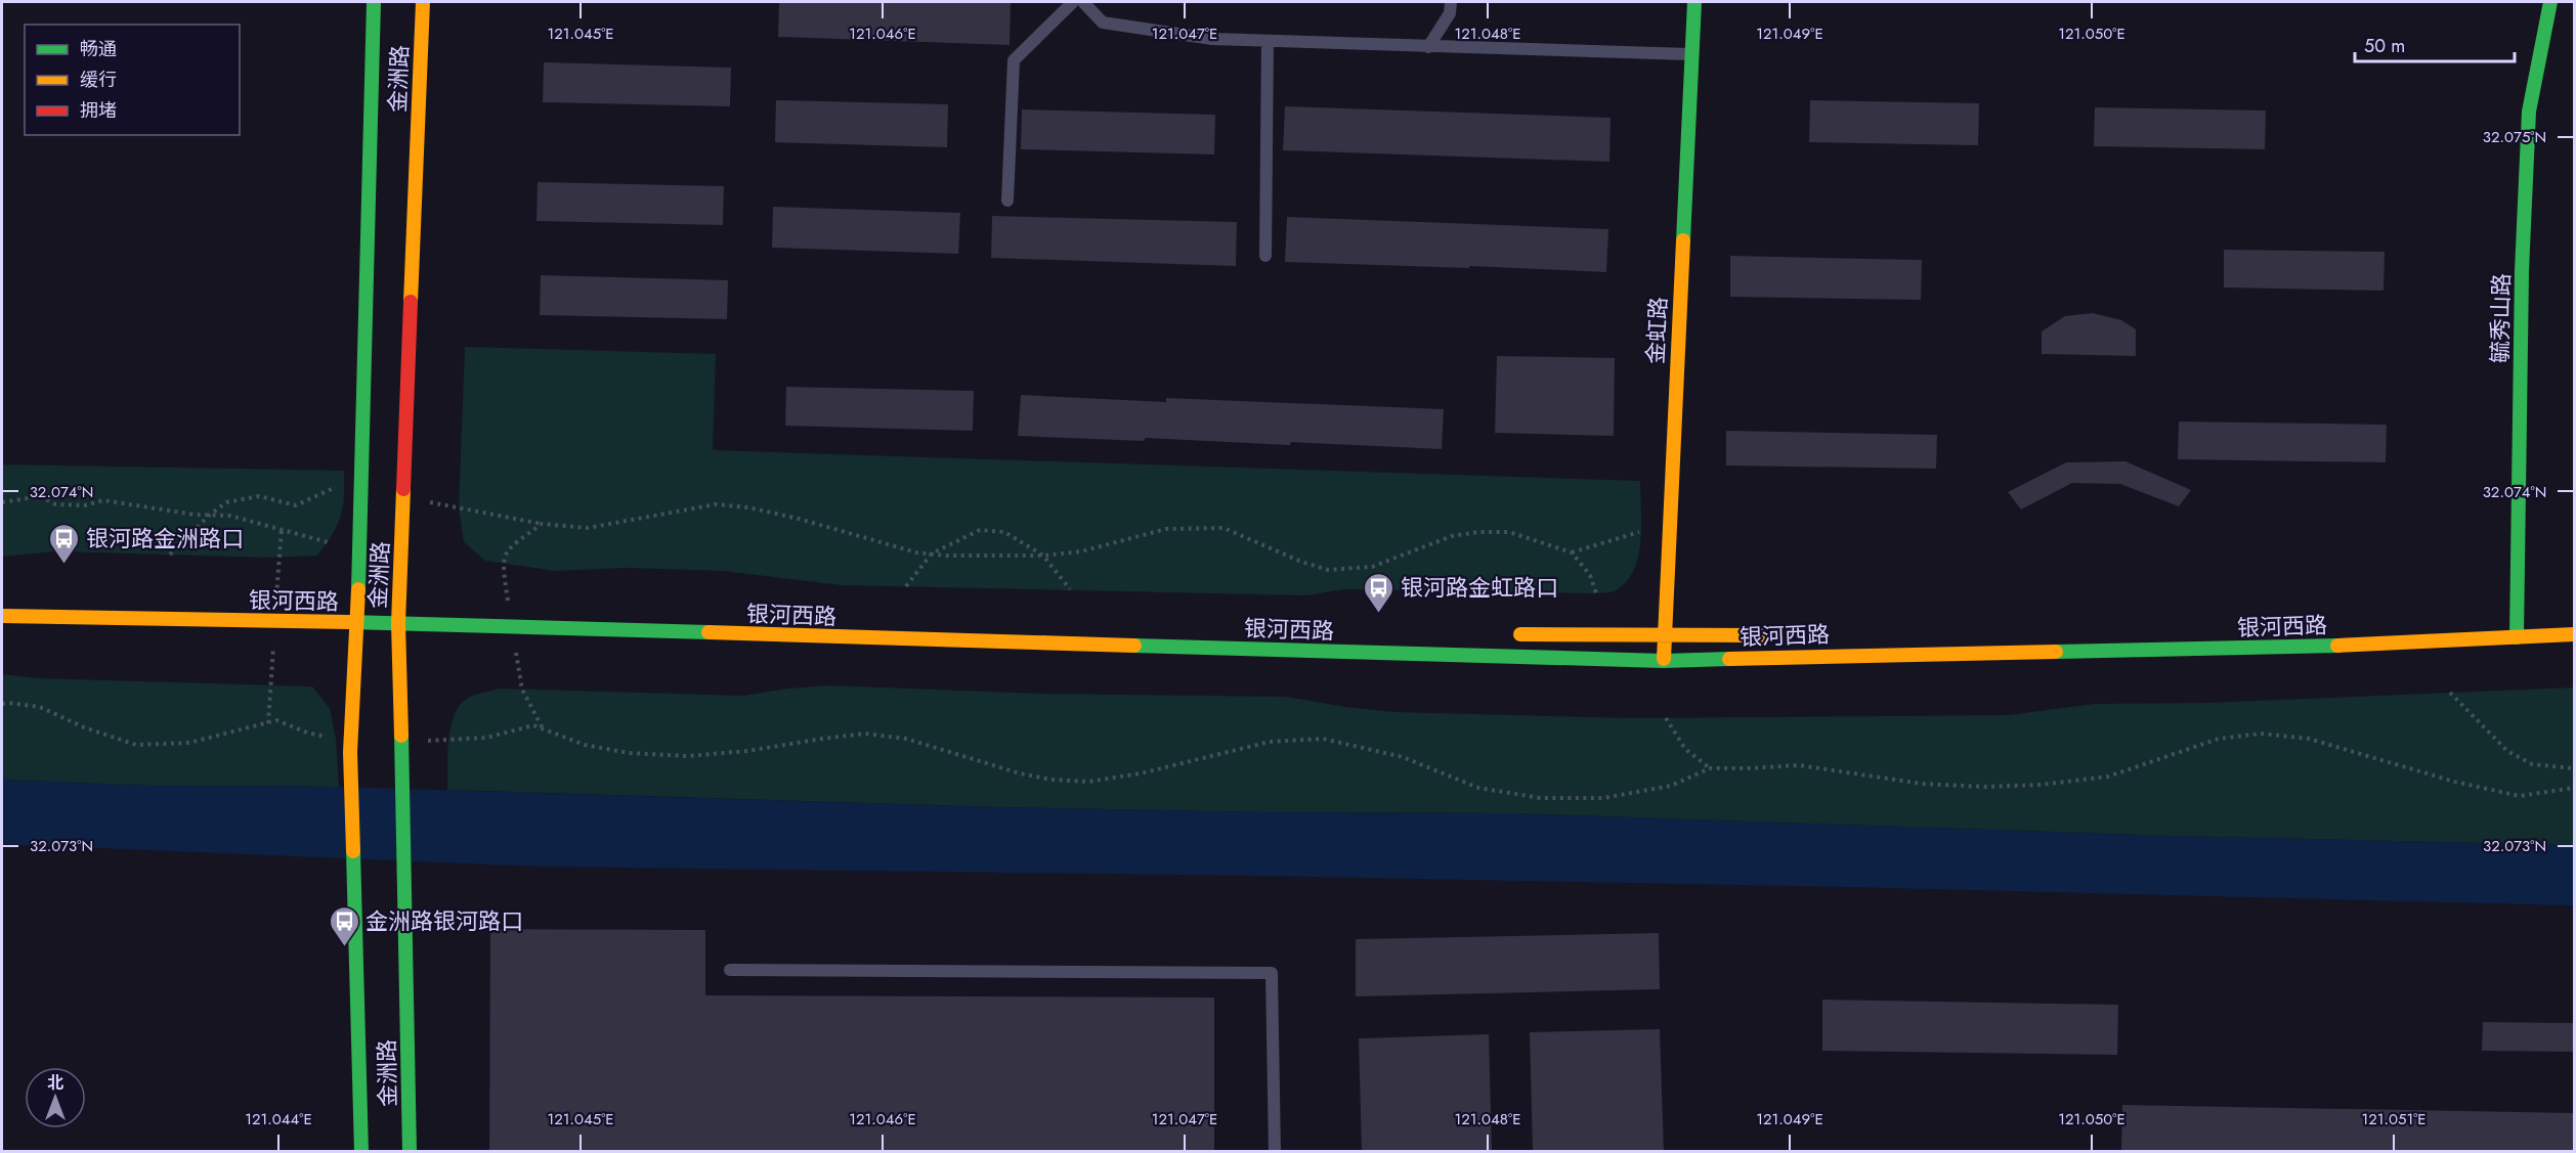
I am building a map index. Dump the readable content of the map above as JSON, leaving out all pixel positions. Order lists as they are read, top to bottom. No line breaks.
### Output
{"streets":{"main road":["金洲路","毓秀山路","金虹路","银河西路"]},"crossings":[["金洲路","银河西路"],["毓秀山路","银河西路"],["金虹路","银河西路"]],"places":{"bus stop":["银河路金洲路口","银河路金虹路口","金洲路银河路口"]},"legend":["畅通","缓行","拥堵"],"scale_bar":"50 m","north":"top","coordinates":["121.045°E","121.046°E","121.047°E","121.048°E","121.049°E","121.050°E","32.075°N","32.074°N","32.073°N","121.044°E","121.051°E"]}
